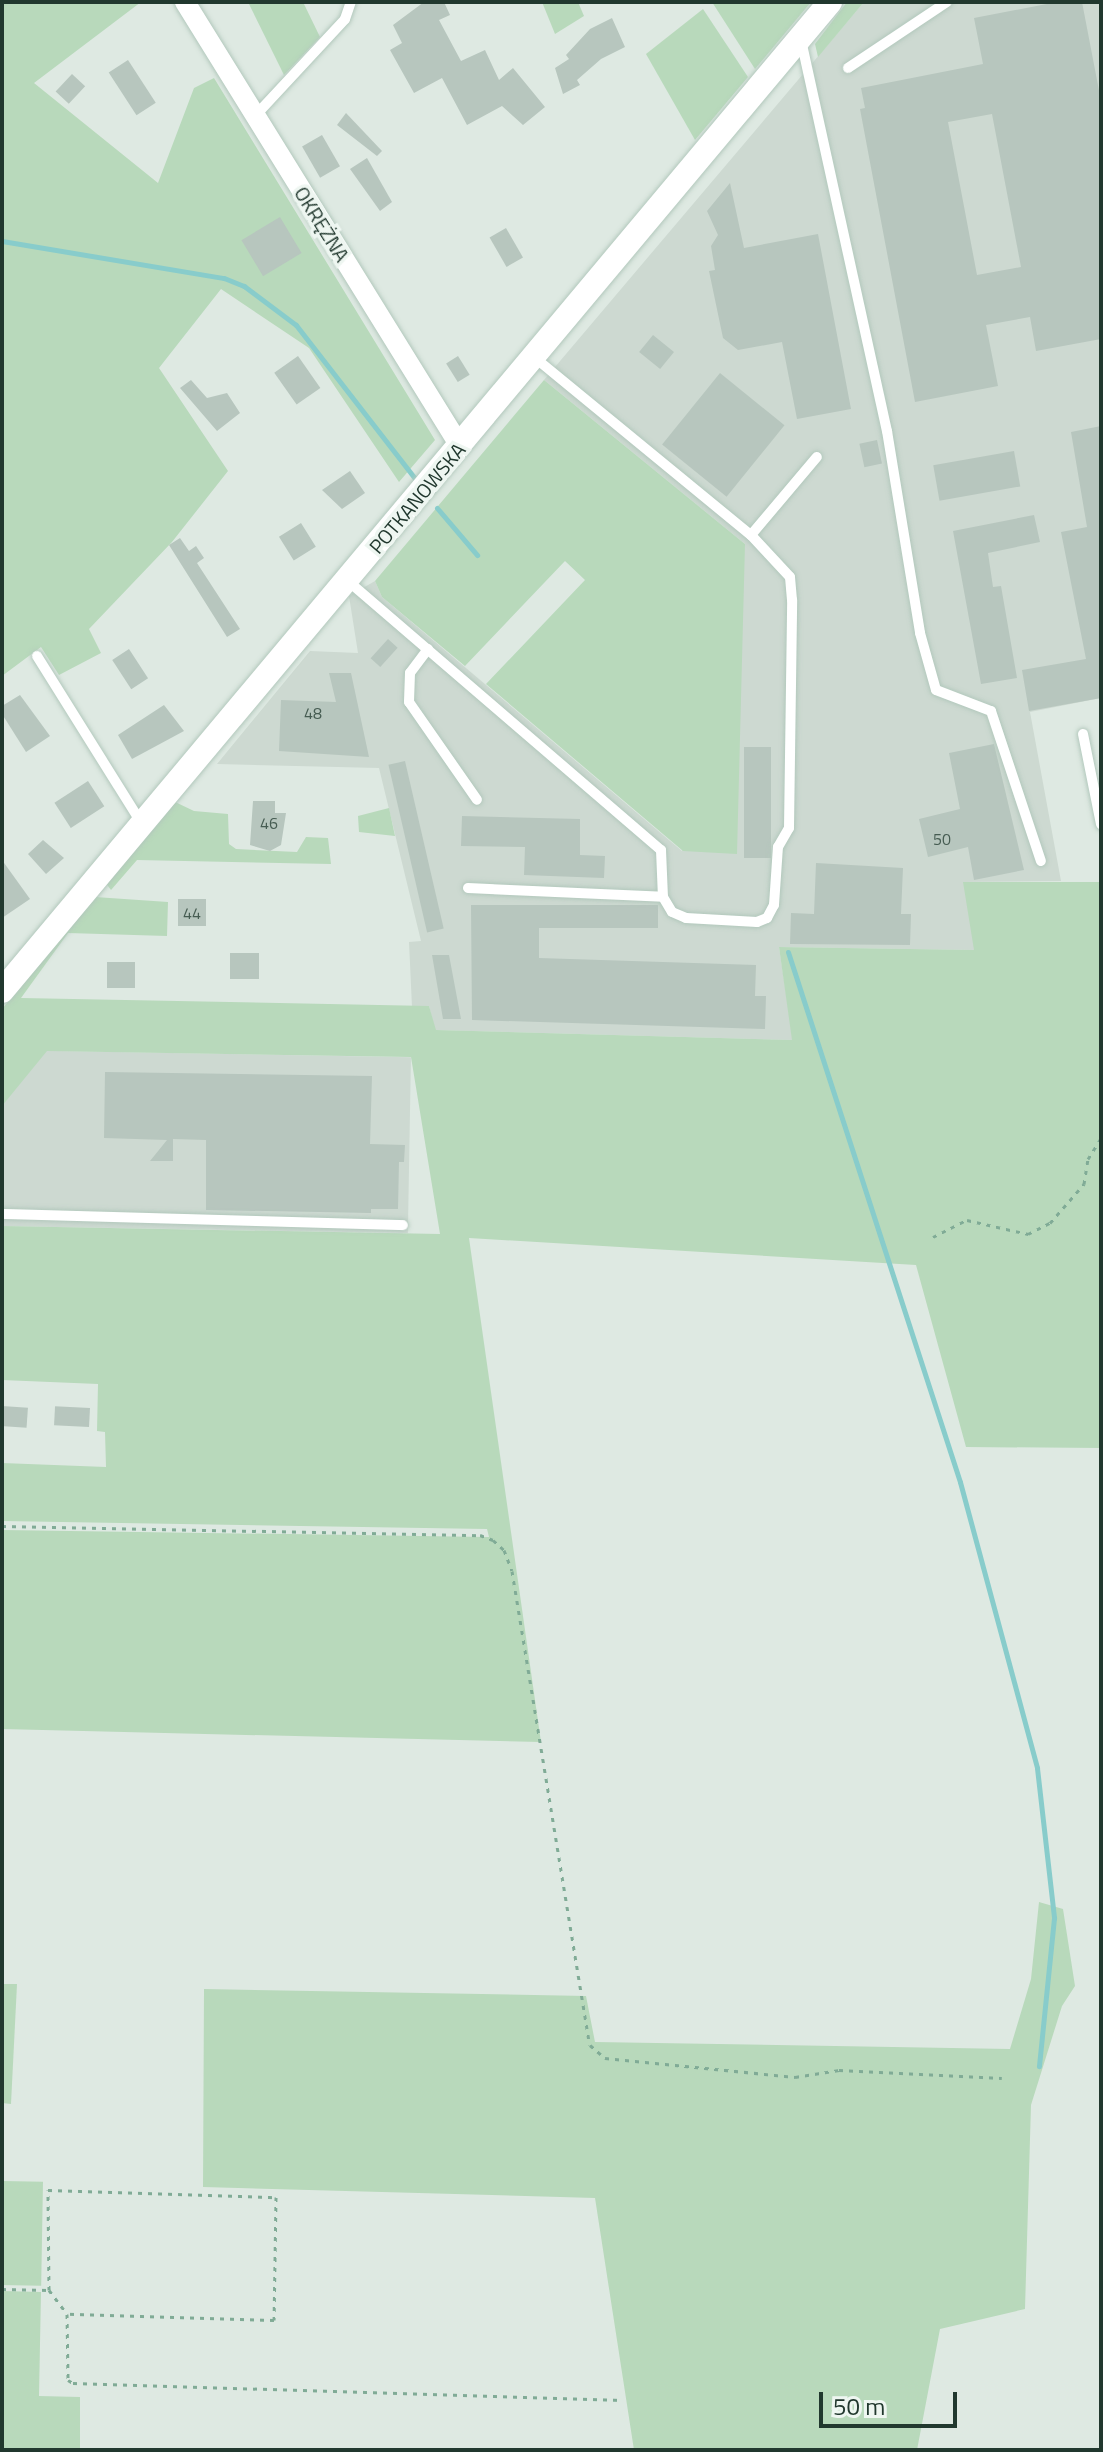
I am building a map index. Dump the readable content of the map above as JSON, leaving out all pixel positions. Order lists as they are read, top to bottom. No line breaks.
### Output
{"streets":{"street":["OKRĘŻNA","POTKANOWSKA"]},"crossings":[["OKRĘŻNA","POTKANOWSKA"]],"house_numbers":["48","46","50","44"],"scale_bar":"50 m"}
